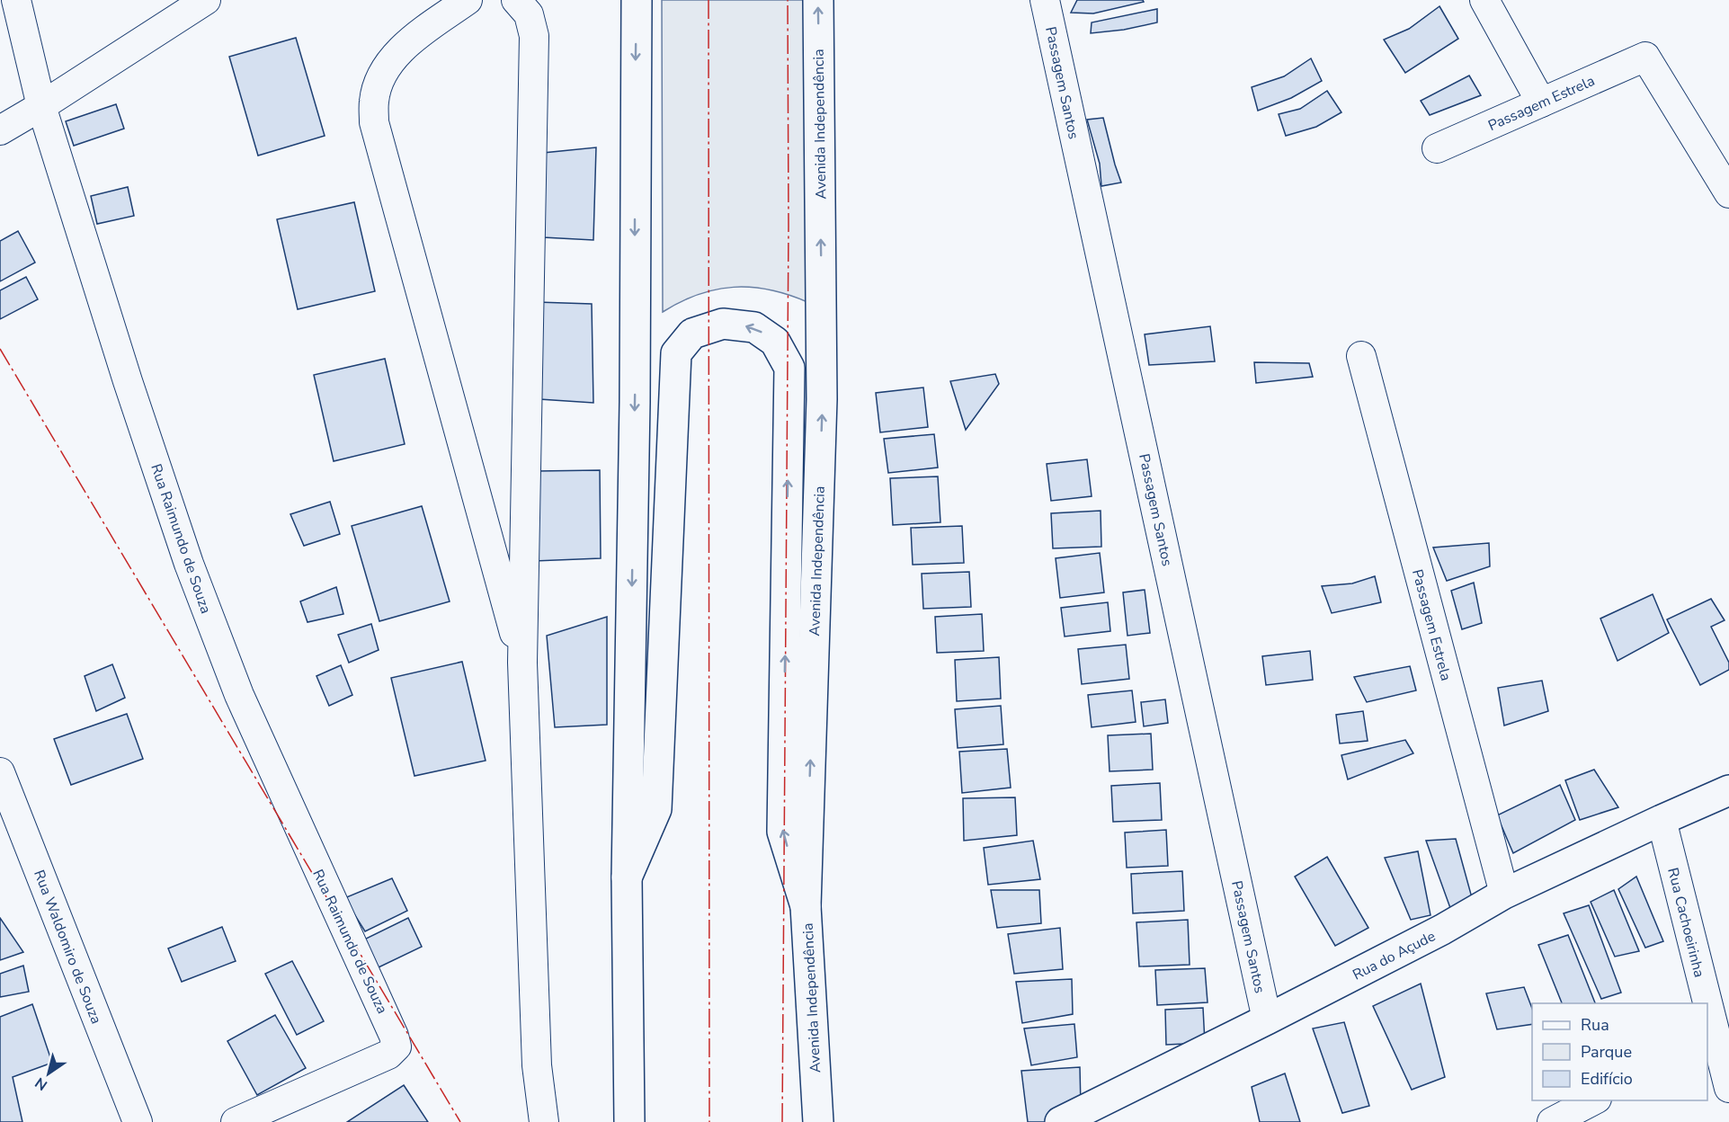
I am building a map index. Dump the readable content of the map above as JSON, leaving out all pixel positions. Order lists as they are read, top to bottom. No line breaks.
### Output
{"streets":{"main road":["Avenida Independência","Rua do Açude"],"street":["Passagem Santos","Passagem Estrela","Rua Raimundo de Souza","Rua Cachoeirinha","Rua Waldomiro de Souza"]},"crossings":[["Passagem Santos","Rua do Açude"],["Passagem Estrela","Rua do Açude"],["Rua Cachoeirinha","Rua do Açude"]],"legend":["Rua","Parque","Edifício"],"north":"bottom left"}
